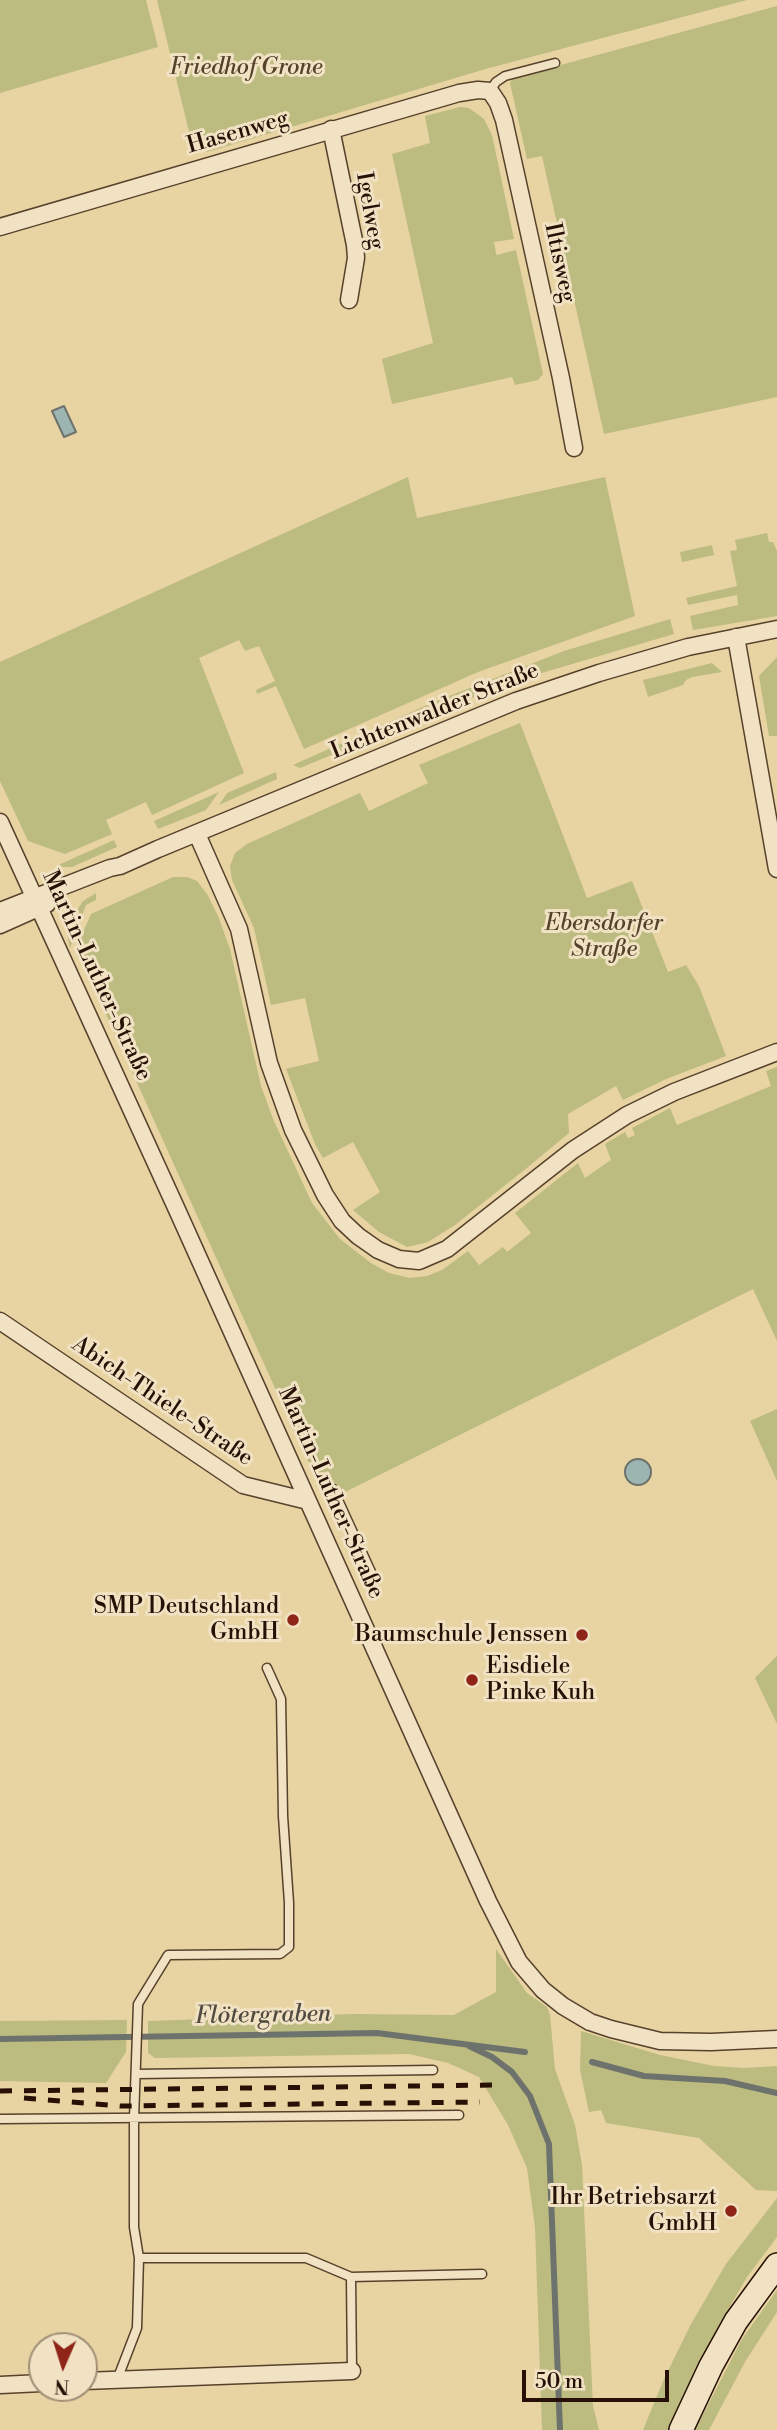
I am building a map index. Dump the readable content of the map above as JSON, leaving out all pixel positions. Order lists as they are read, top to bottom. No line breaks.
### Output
{"streets":{"street":["Hasenweg","Igelweg","Iltisweg","Lichtenwalder Straße","Martin-Luther-Straße","Abich-Thiele-Straße"]},"crossings":[["Hasenweg","Igelweg"],["Hasenweg","Iltisweg"],["Lichtenwalder Straße","Martin-Luther-Straße"],["Martin-Luther-Straße","Abich-Thiele-Straße"]],"water":["Flötergraben"],"parks":["Friedhof Grone","Ebersdorfer Straße"],"places":["SMP Deutschland GmbH","Baumschule Jenssen","Eisdiele Pinke Kuh","Ihr Betriebsarzt GmbH"],"scale_bar":"50 m","north":"bottom"}
